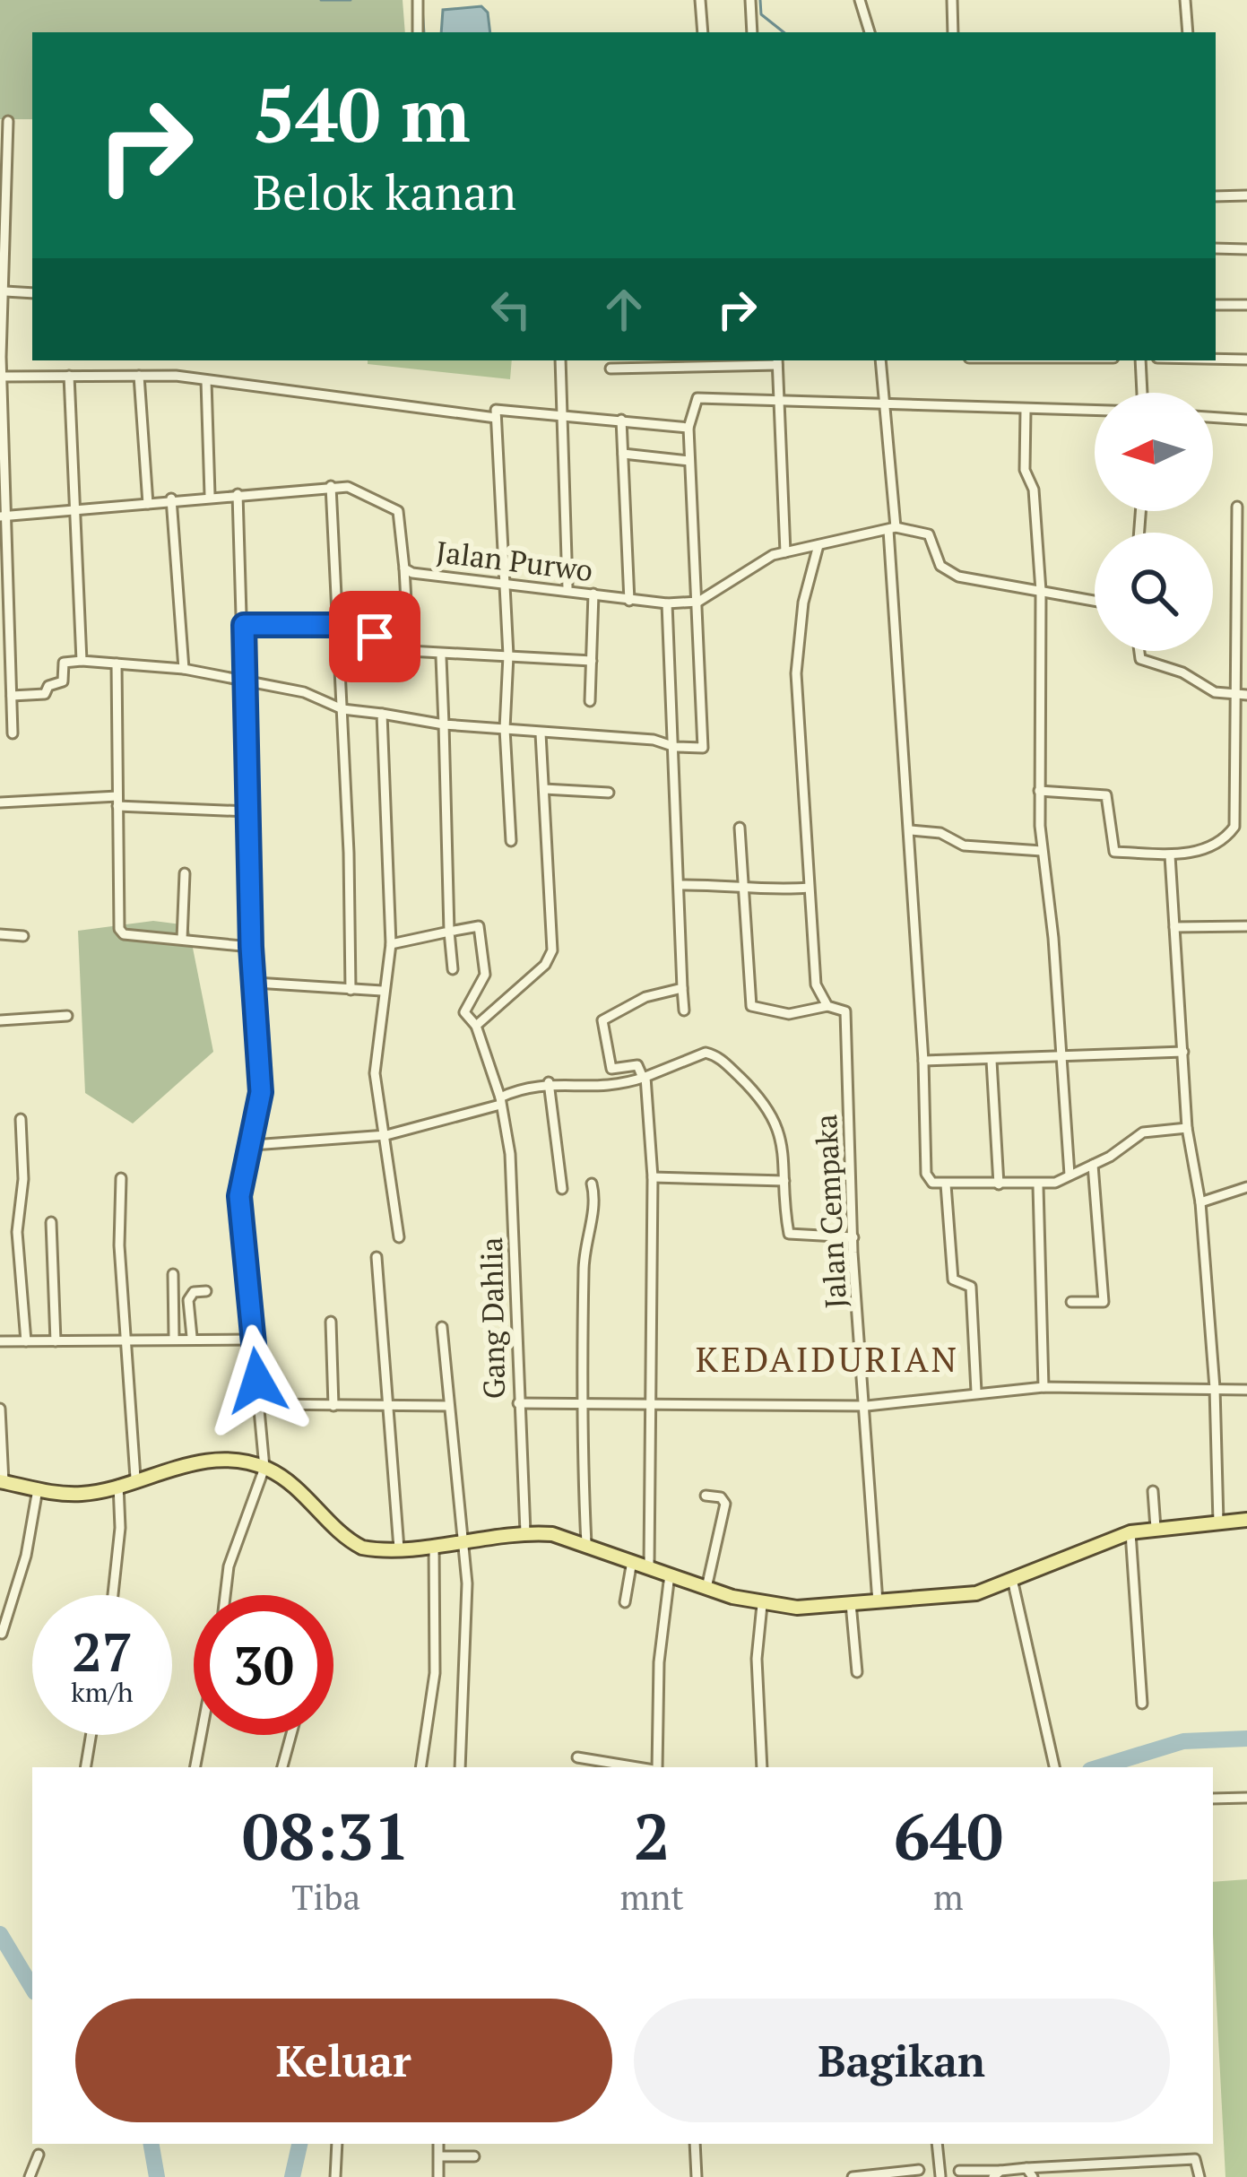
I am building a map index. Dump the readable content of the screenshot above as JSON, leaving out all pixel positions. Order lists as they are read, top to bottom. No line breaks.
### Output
{"streets":{"street":["Jalan Purwo","Jalan Cempaka","Gang Dahlia"]},"districts":["KEDAIDURIAN"],"north":"left","page":{"turn":["540 m","Belok kanan"],"speed":"27 km/h","limit":"30","eta":["08:31","Tiba","2","mnt","640","m"],"buttons":["Keluar","Bagikan"]}}
